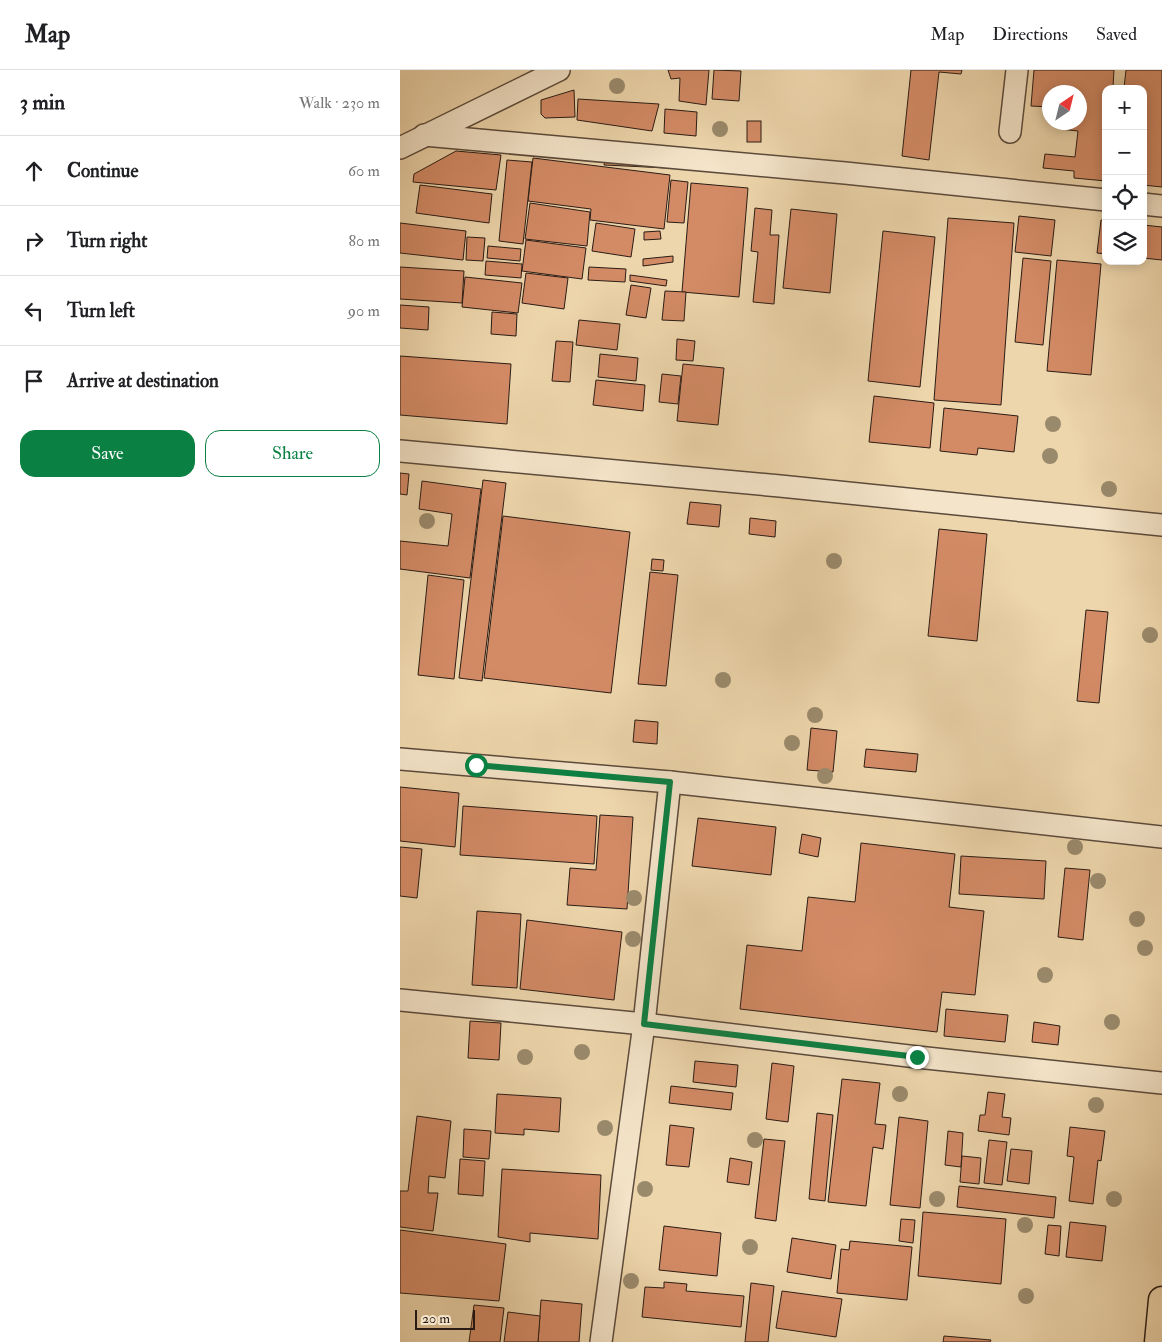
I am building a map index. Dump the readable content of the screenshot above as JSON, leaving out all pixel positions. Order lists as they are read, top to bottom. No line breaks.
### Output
{"scale_bar":"20 m","north":"top right","page":{"header":"Map","nav":["Map","Directions","Saved"],"heading":["3 min","Walk · 230 m"],"map_buttons":["+","−"],"list":[["Continue","60 m"],["Turn right","80 m"],["Turn left","90 m"],"Arrive at destination"],"buttons":["Save","Share"],"scale":"20 m"}}
